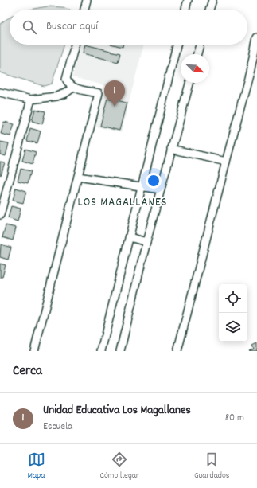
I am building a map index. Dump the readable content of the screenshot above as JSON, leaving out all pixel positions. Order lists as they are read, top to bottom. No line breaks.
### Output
{"districts":["LOS MAGALLANES"],"north":"bottom right","page":{"search":"Buscar aquí","pins":"1","heading":"Cerca","list":[{"mark":"1","name":"Unidad Educativa Los Magallanes","note":"Escuela","value":"80 m"}],"nav":["Mapa","Cómo llegar","Guardados"]}}
